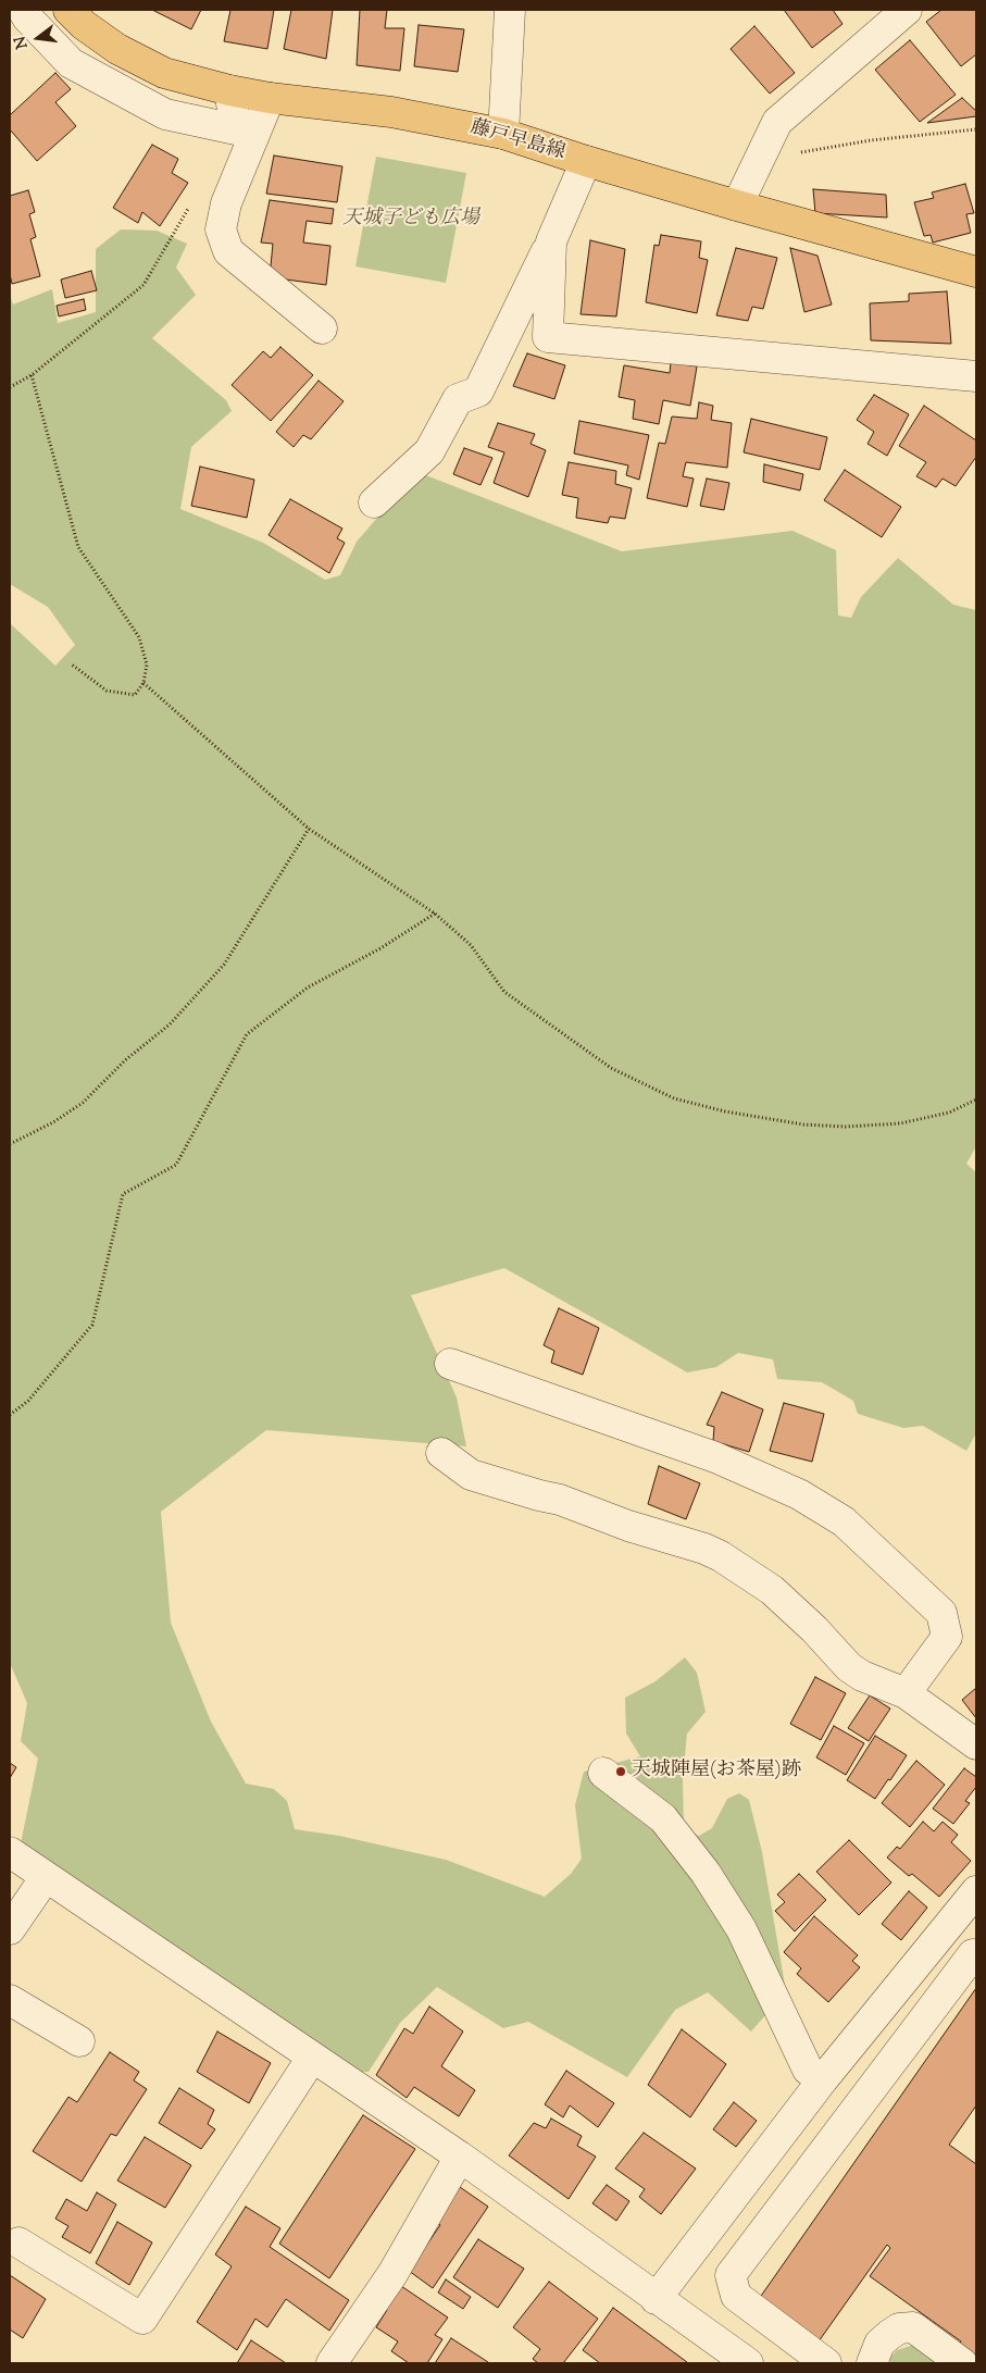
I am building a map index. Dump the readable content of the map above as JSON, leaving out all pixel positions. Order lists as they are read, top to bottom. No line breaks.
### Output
{"streets":{"main road":["藤戸早島線"]},"parks":["天城子ども広場"],"places":["天城陣屋(お茶屋)跡"],"north":"left"}
